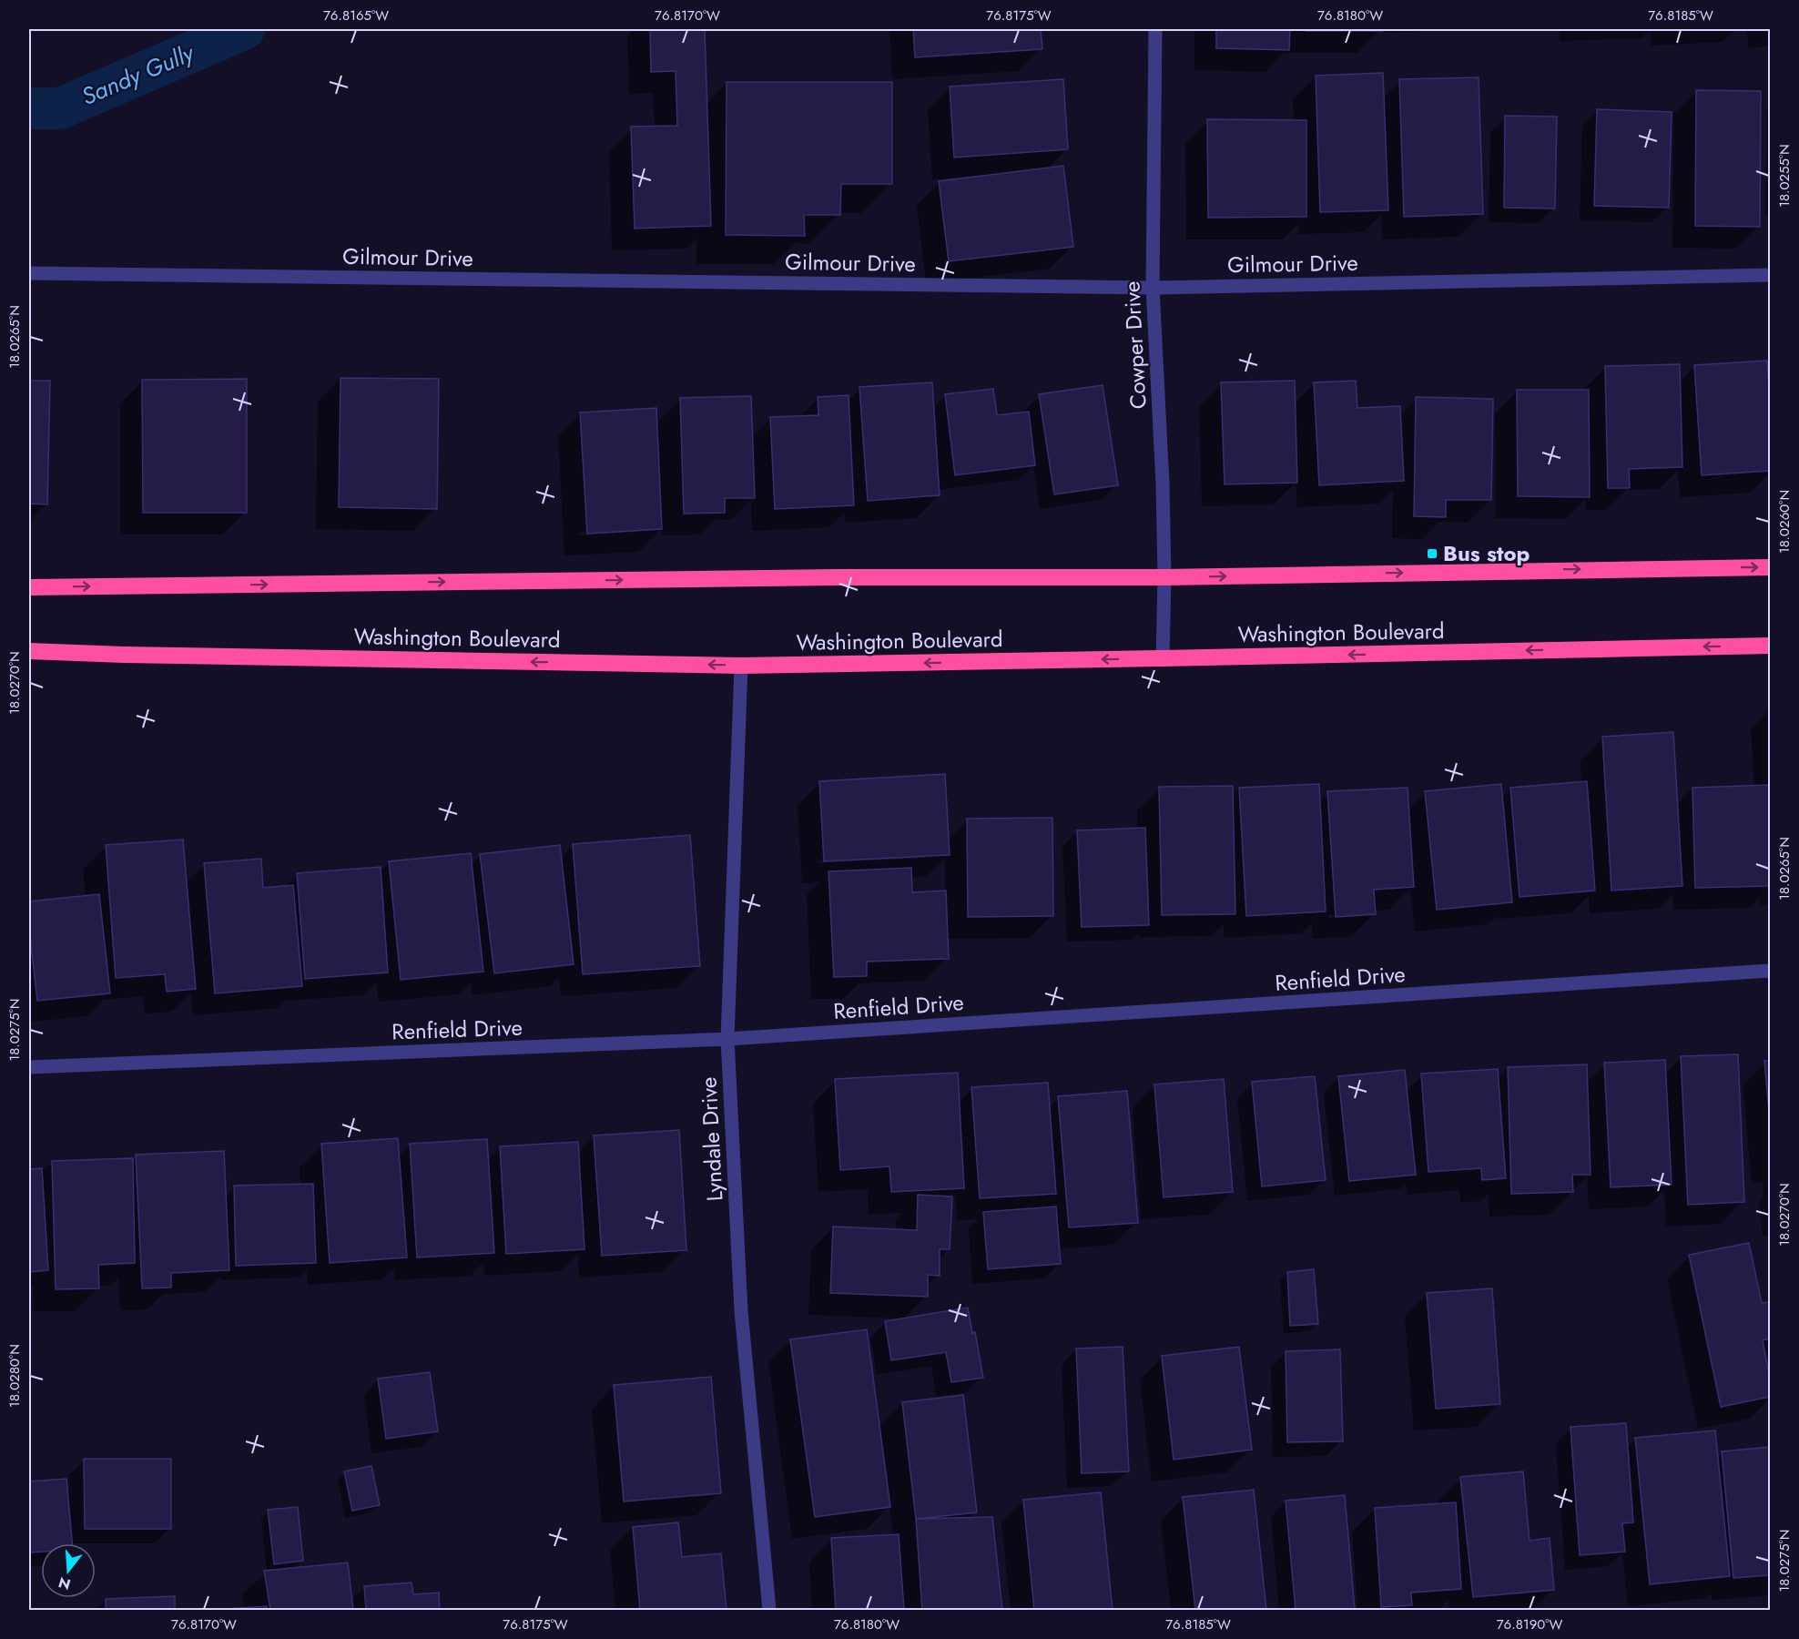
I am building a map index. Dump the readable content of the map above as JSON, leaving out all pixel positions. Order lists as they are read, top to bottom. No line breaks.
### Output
{"streets":{"highway":["Washington Boulevard"],"street":["Gilmour Drive","Cowper Drive","Renfield Drive","Lyndale Drive"]},"crossings":[["Gilmour Drive","Cowper Drive"],["Cowper Drive","Washington Boulevard"],["Washington Boulevard","Lyndale Drive"],["Renfield Drive","Lyndale Drive"]],"water":["Sandy Gully"],"places":{"transit":["Bus stop"]},"north":"bottom","coordinates":["76.8165°W","76.8170°W","76.8175°W","76.8180°W","76.8185°W","18.0255°N","18.0265°N","18.0260°N","18.0270°N","18.0275°N","18.0280°N","76.8190°W"]}
